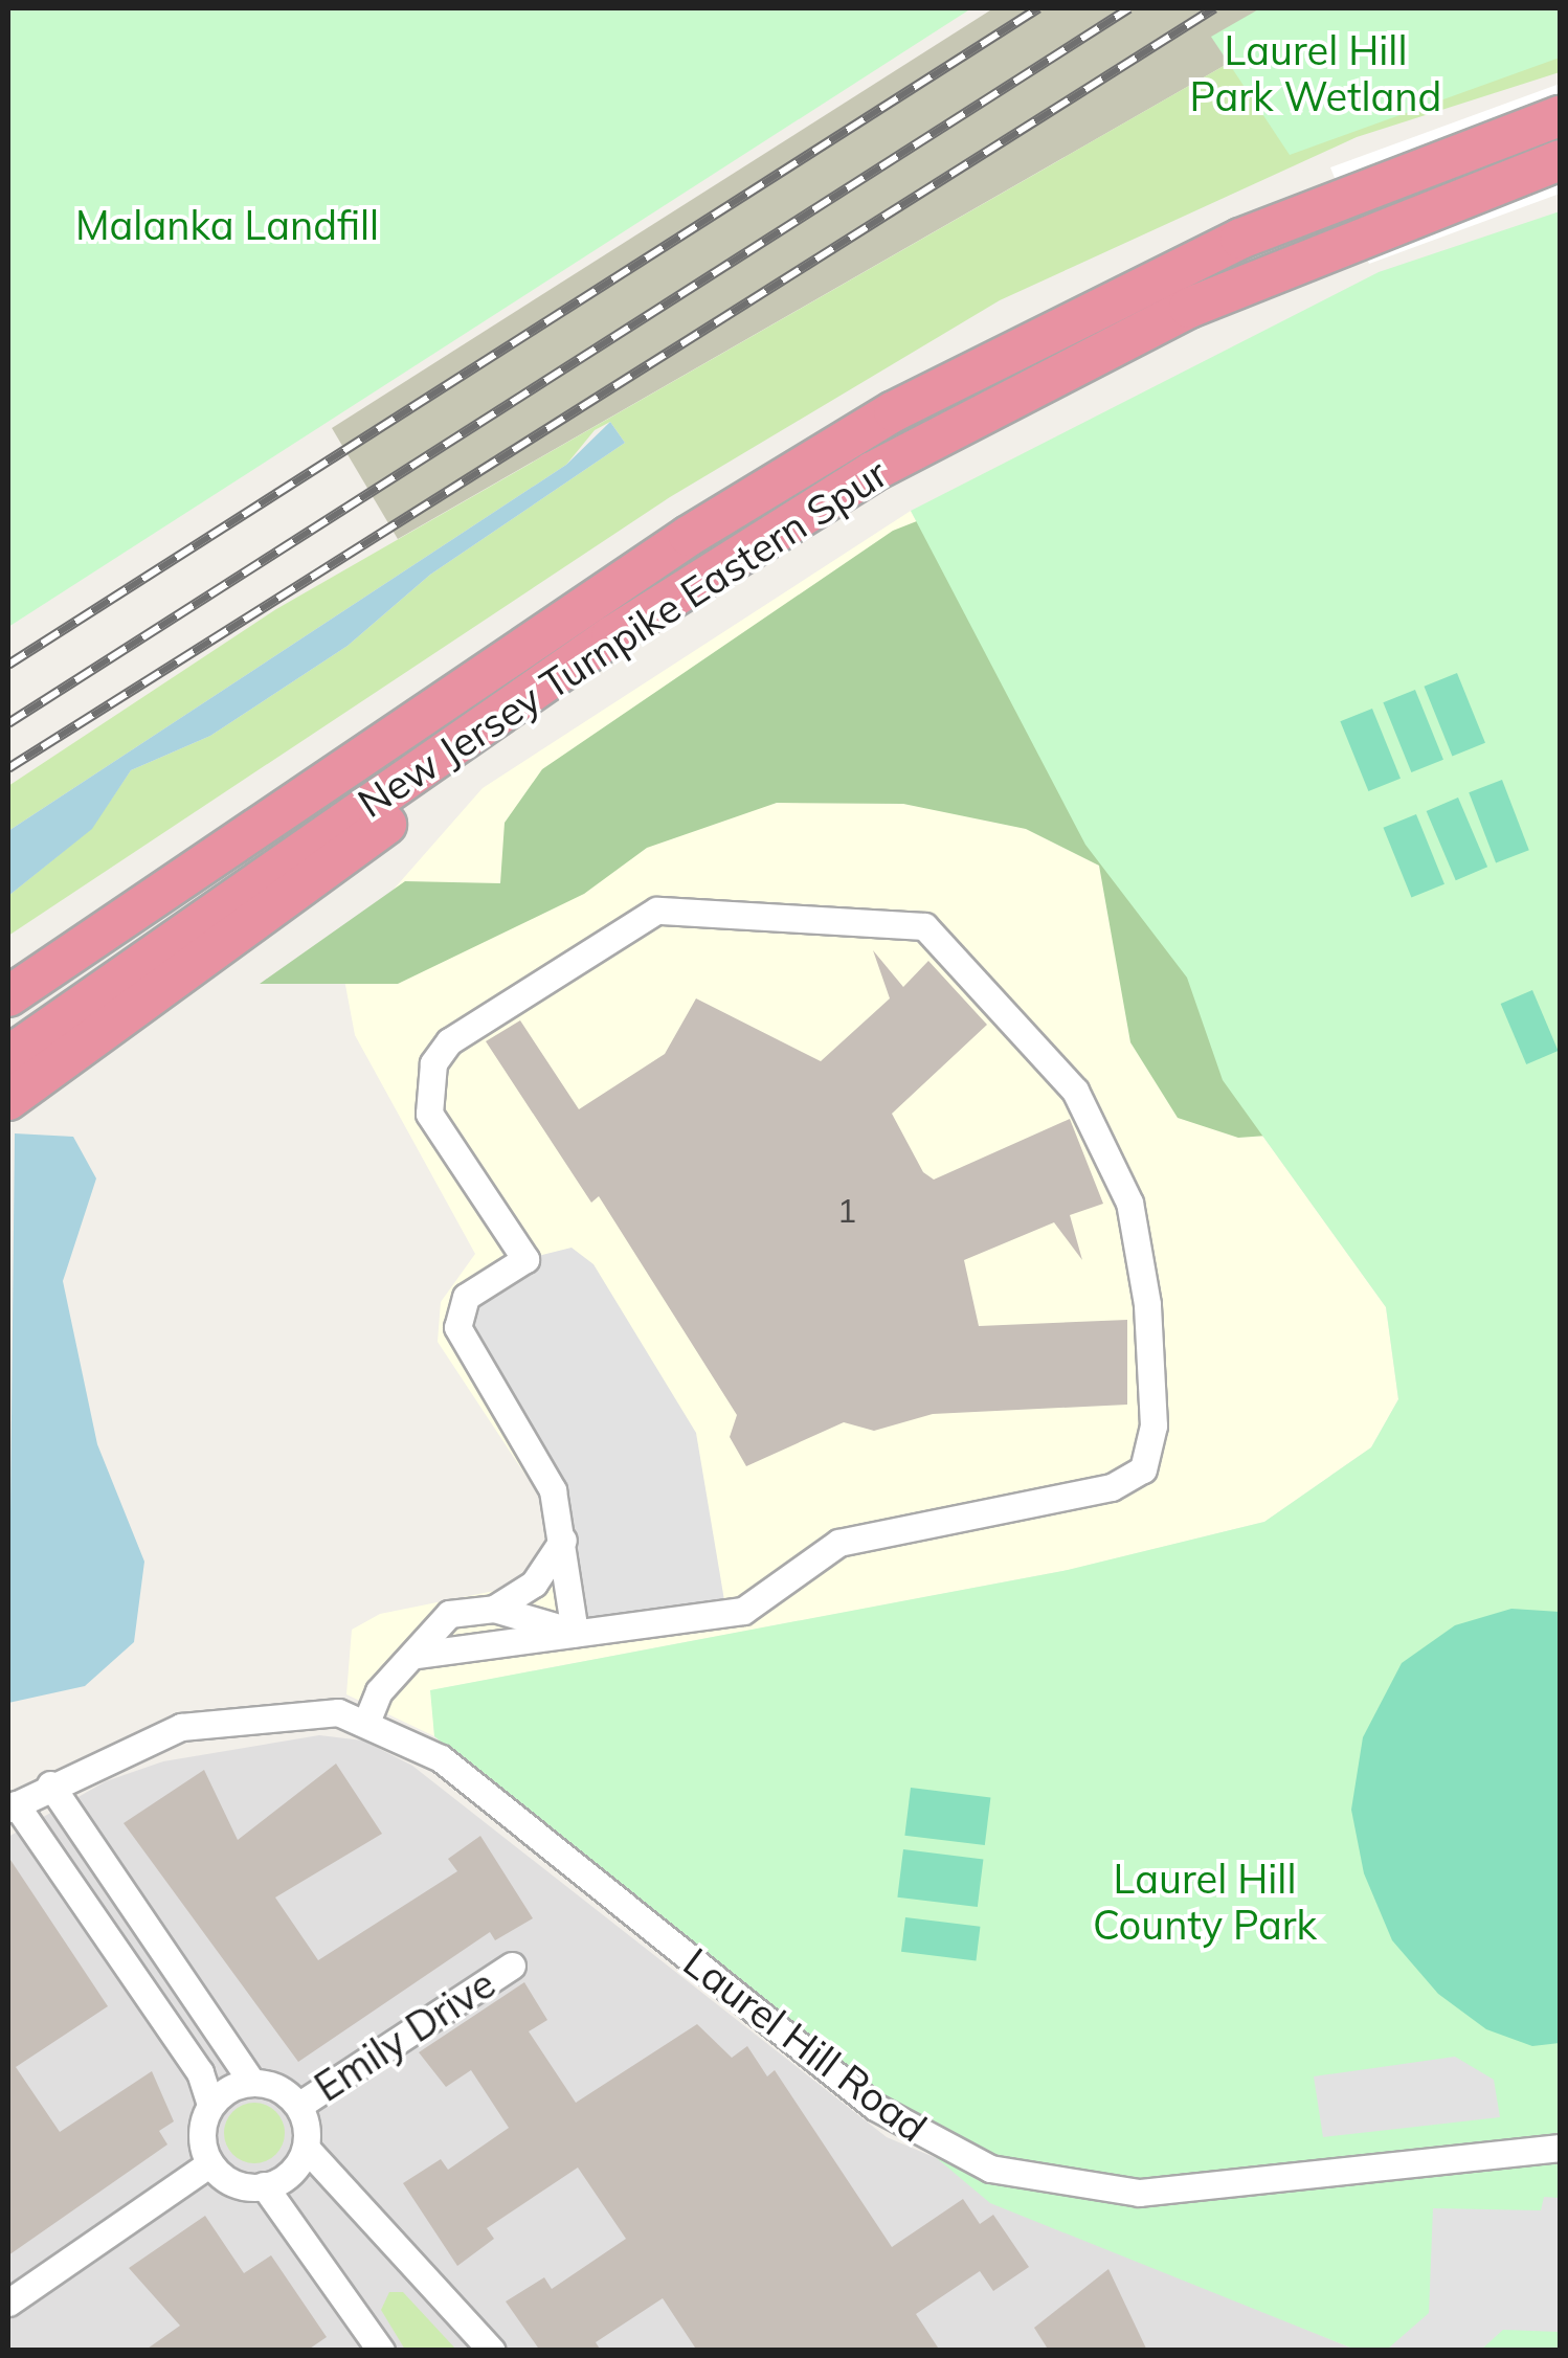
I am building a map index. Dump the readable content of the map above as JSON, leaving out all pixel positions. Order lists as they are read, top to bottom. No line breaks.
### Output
{"streets":{"highway":["New Jersey Turnpike Eastern Spur"],"street":["Emily Drive","Laurel Hill Road"]},"parks":["Laurel Hill Park Wetland","Malanka Landfill","Laurel Hill County Park"],"house_numbers":["1"]}
